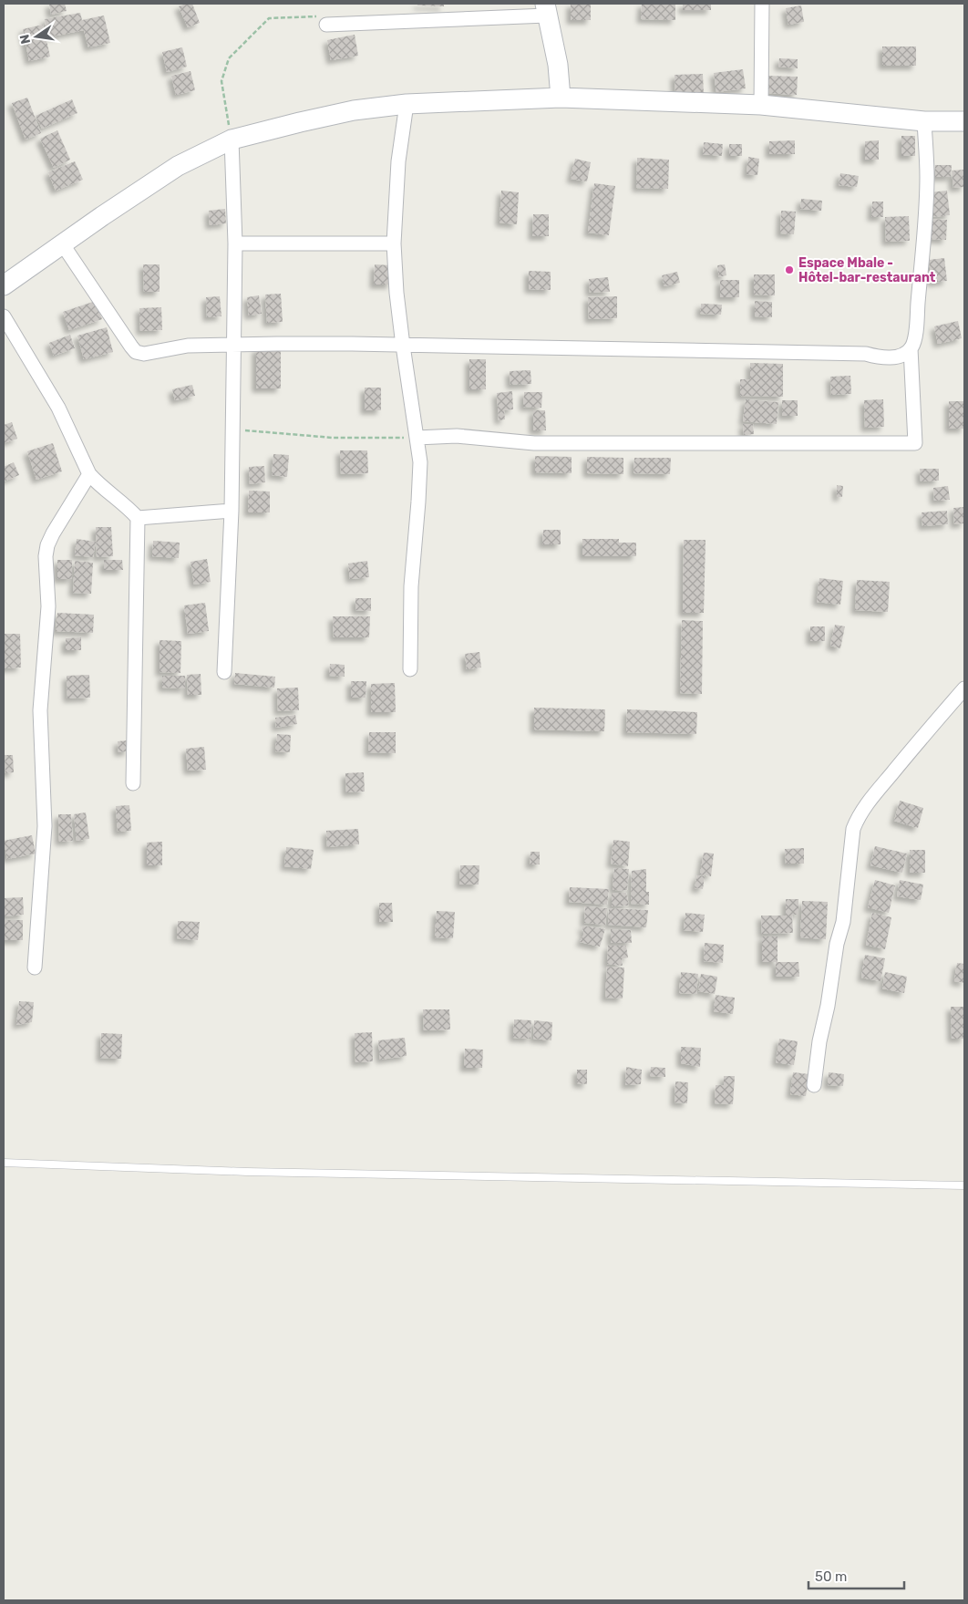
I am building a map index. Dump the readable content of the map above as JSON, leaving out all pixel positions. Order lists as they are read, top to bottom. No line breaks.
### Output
{"places":["Espace Mbale - Hôtel-bar-restaurant"],"scale_bar":"50 m","north":"left"}
